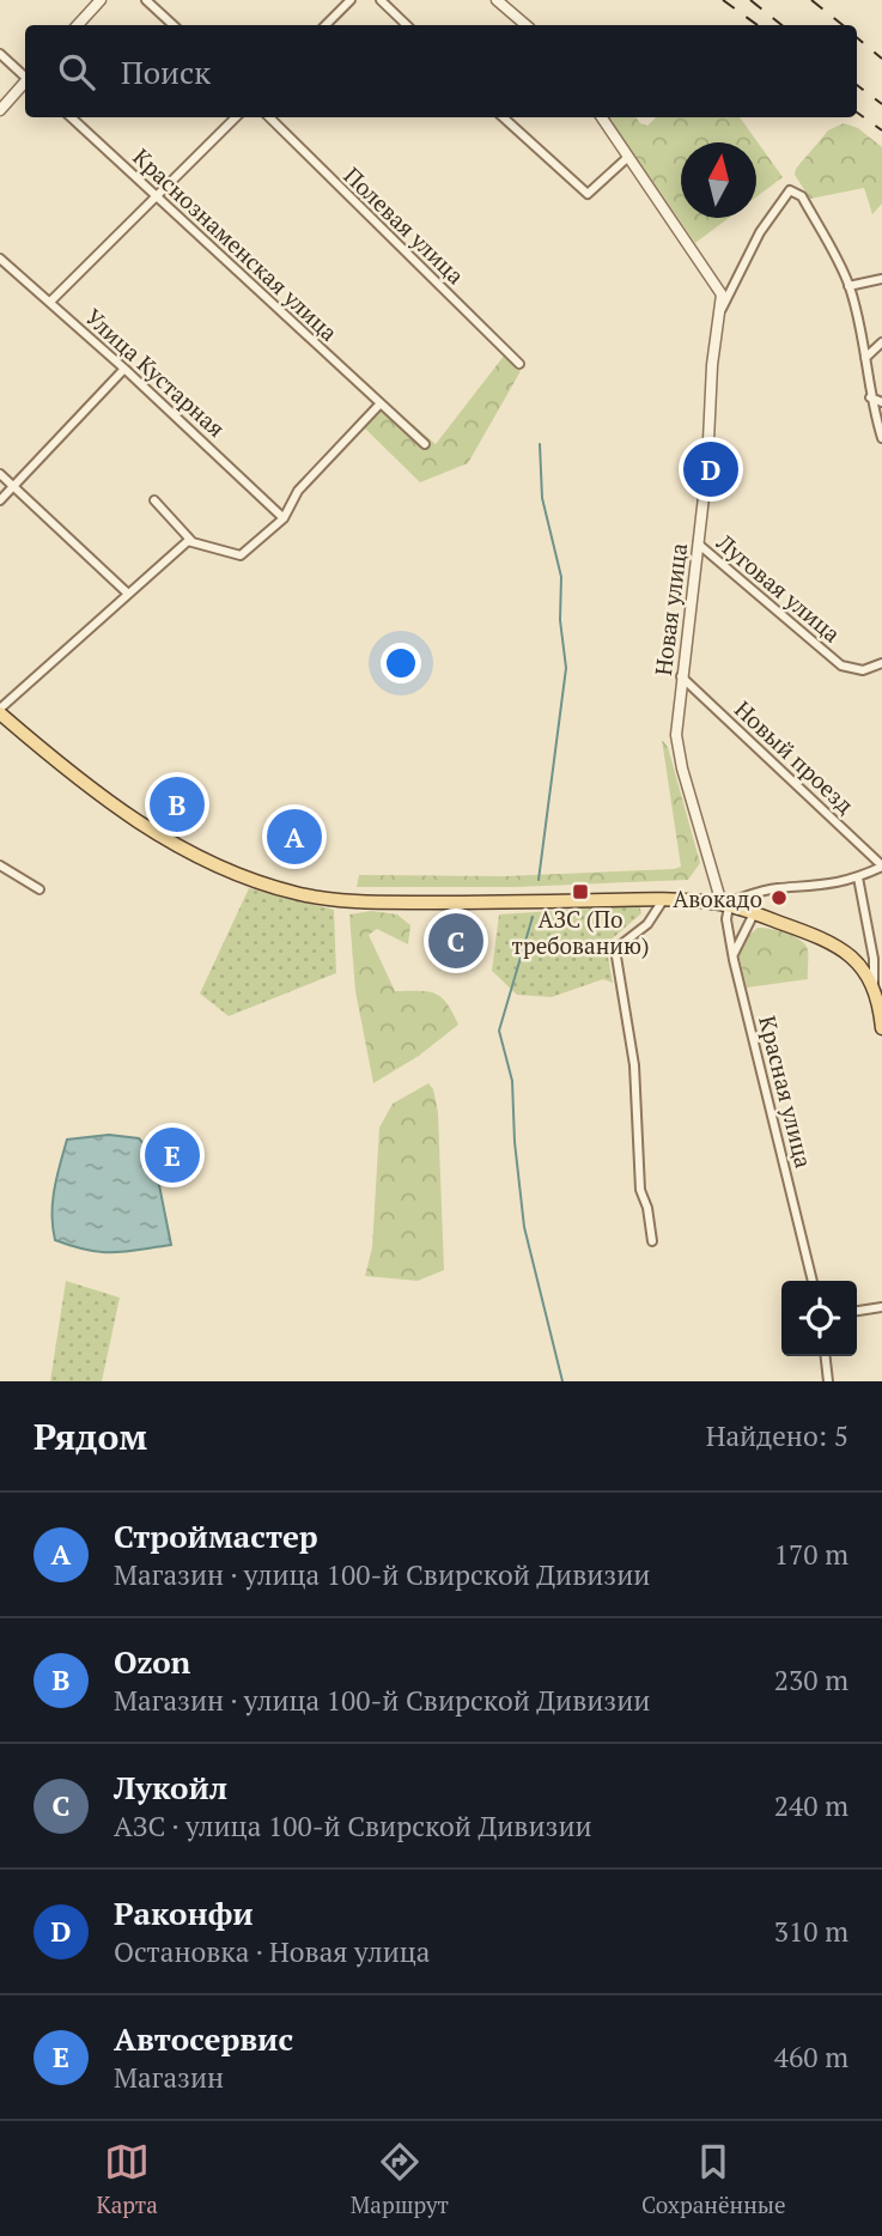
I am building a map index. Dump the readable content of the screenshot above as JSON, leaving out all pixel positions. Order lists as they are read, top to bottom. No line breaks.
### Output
{"streets":{"street":["Полевая улица","Краснознаменская улица","Улица Кустарная","Луговая улица","Новая улица","Новый проезд","Красная улица"]},"crossings":[["Луговая улица","Новая улица"],["Новая улица","Новый проезд"],["Новая улица","Красная улица"]],"places":{"transit":["АЗС (По требованию)"],"other":["Авокадо"]},"north":"top","page":{"search":"Поиск","pins":["D","B","A","C","E"],"heading":["Рядом","Найдено: 5"],"list":[{"mark":"A","name":"Строймастер","note":"Магазин · улица 100-й Свирской Дивизии","value":"170 m"},{"mark":"B","name":"Ozon","note":"Магазин · улица 100-й Свирской Дивизии","value":"230 m"},{"mark":"C","name":"Лукойл","note":"АЗС · улица 100-й Свирской Дивизии","value":"240 m"},{"mark":"D","name":"Раконфи","note":"Остановка · Новая улица","value":"310 m"},{"mark":"E","name":"Автосервис","note":"Магазин","value":"460 m"}],"nav":["Карта","Маршрут","Сохранённые"]}}
